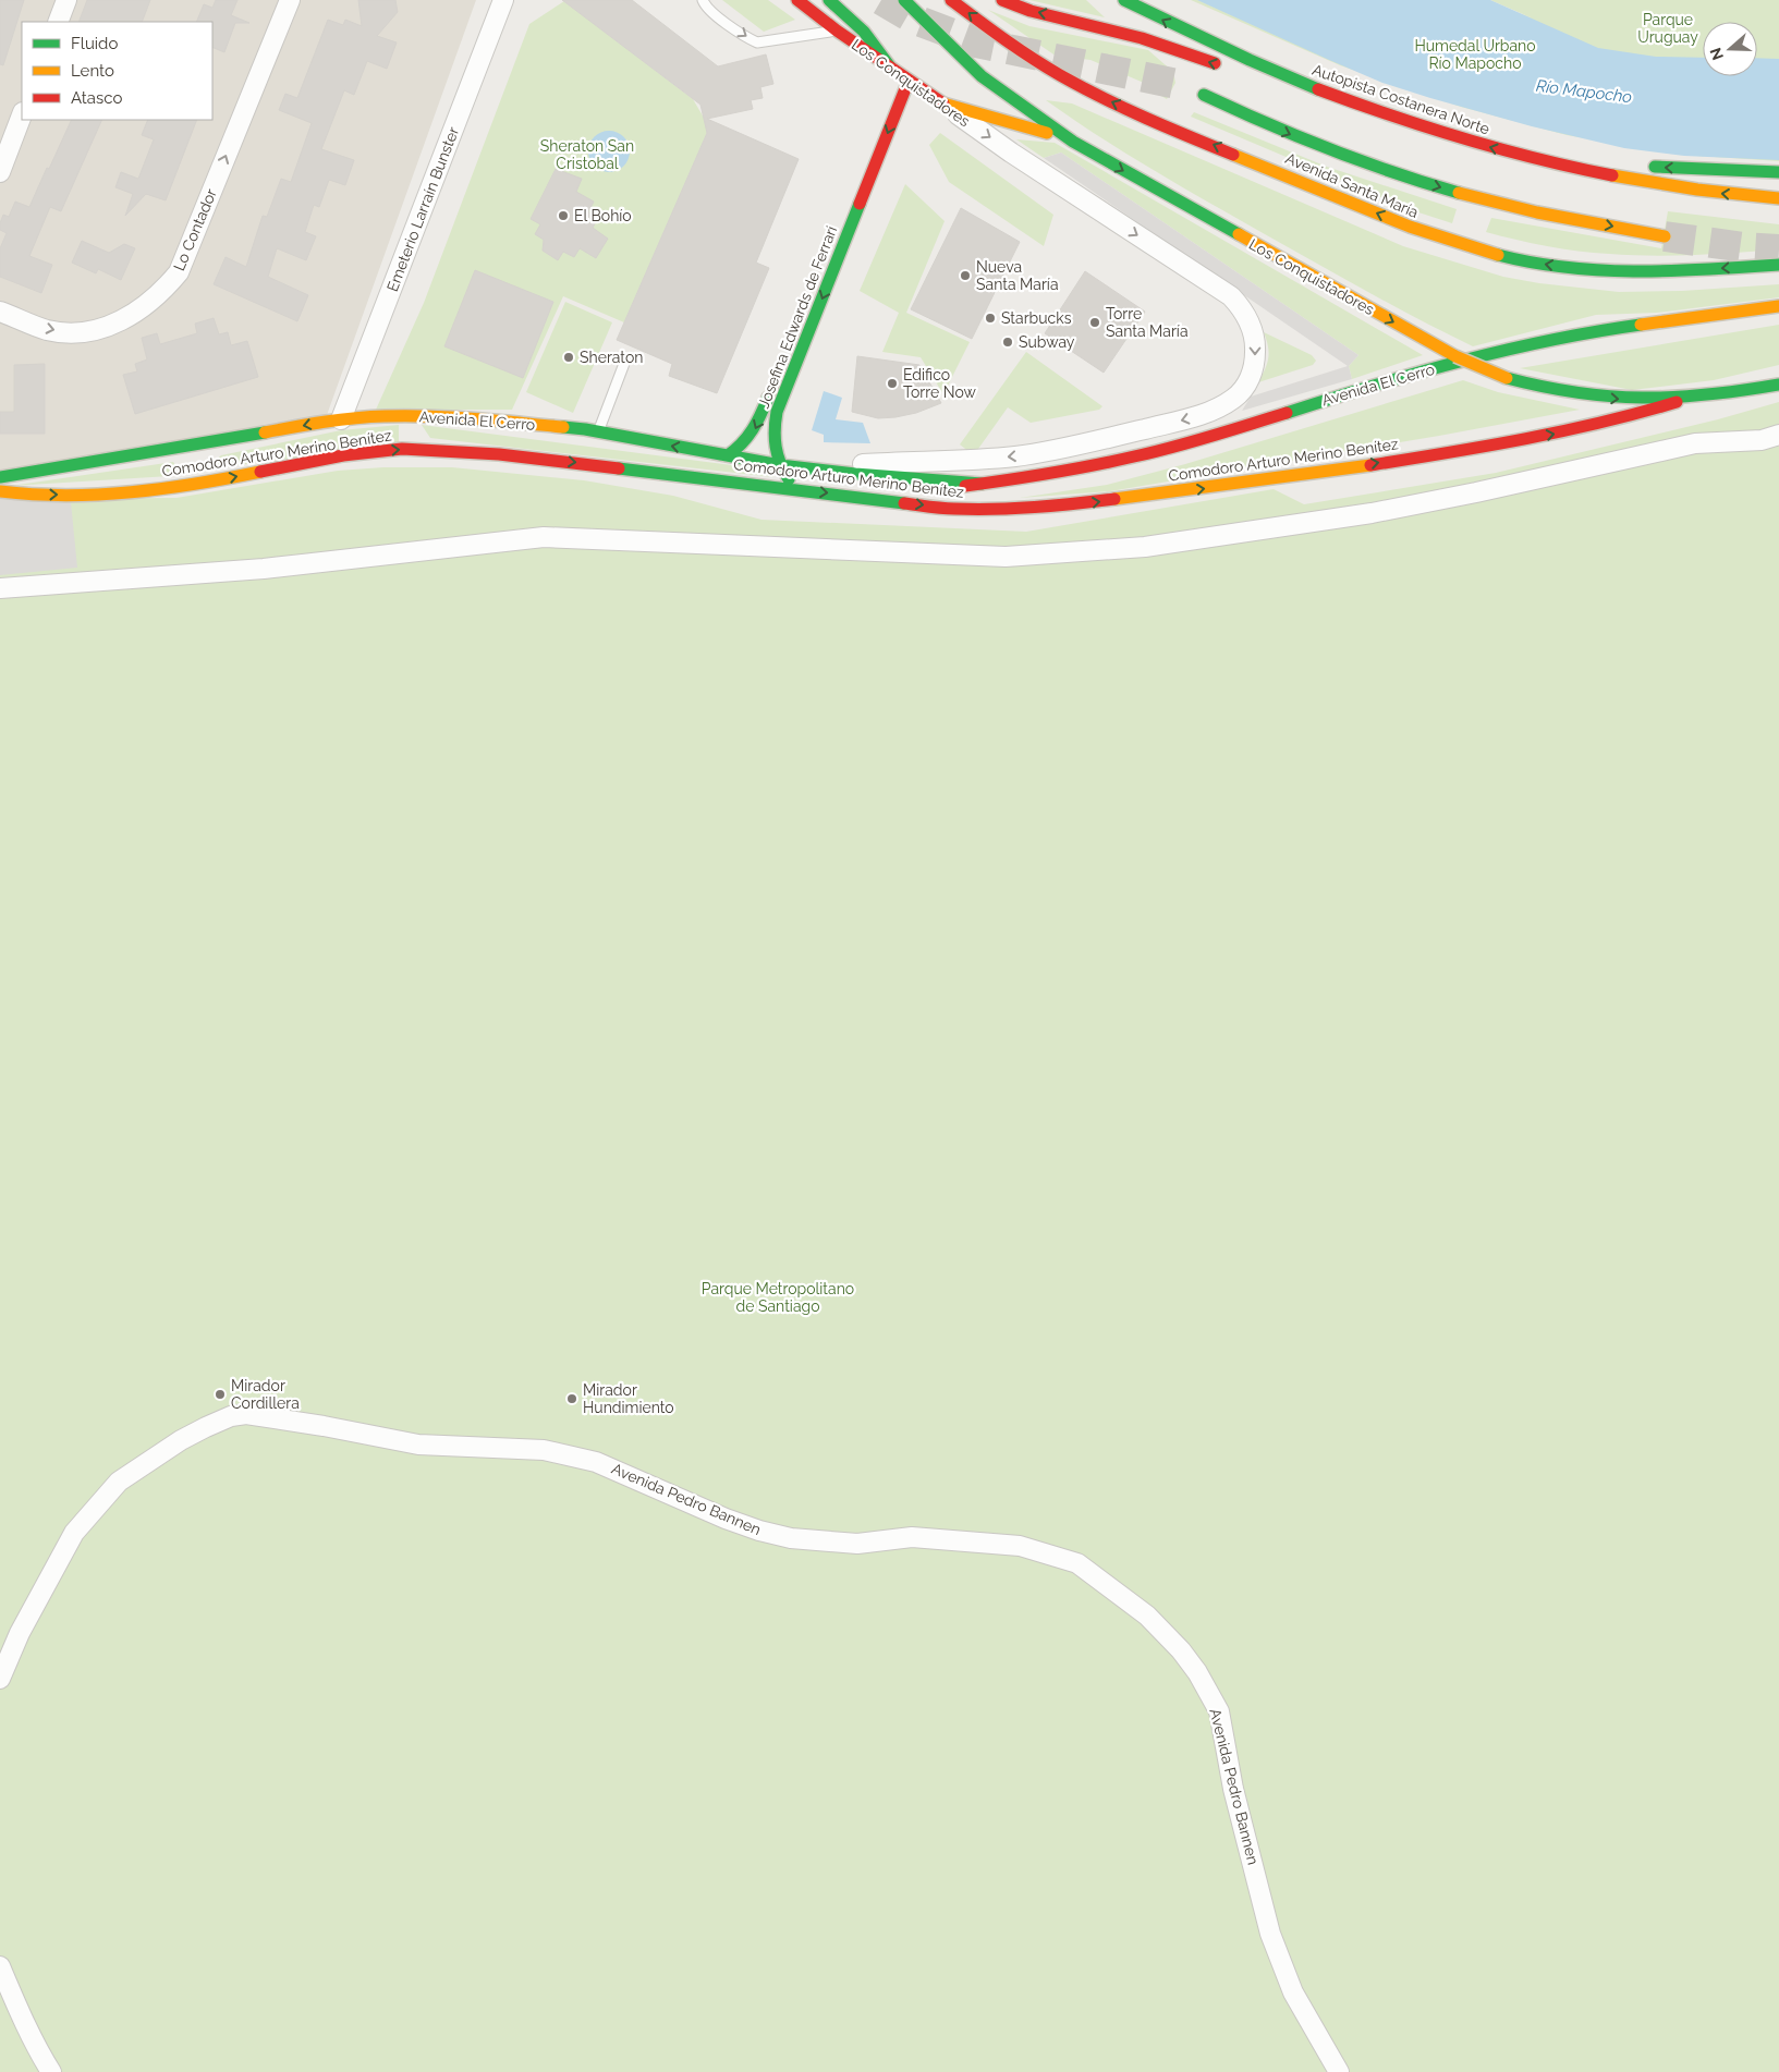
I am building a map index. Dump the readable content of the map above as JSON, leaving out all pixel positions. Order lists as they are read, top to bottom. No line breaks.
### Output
{"streets":{"main road":["Los Conquistadores","Autopista Costanera Norte","Avenida Santa María","Josefina Edwards de Ferrari","Avenida El Cerro","Comodoro Arturo Merino Benítez"],"street":["Emeterio Larraín Bunster","Lo Contador","Avenida Pedro Bannen"]},"crossings":[["Los Conquistadores","Josefina Edwards de Ferrari"],["Los Conquistadores","Avenida El Cerro"],["Los Conquistadores","Comodoro Arturo Merino Benítez"],["Emeterio Larraín Bunster","Avenida El Cerro"],["Josefina Edwards de Ferrari","Avenida El Cerro"],["Josefina Edwards de Ferrari","Comodoro Arturo Merino Benítez"],["Avenida El Cerro","Comodoro Arturo Merino Benítez"]],"one_way":["Lo Contador","Josefina Edwards de Ferrari","Comodoro Arturo Merino Benítez"],"water":["Río Mapocho"],"parks":["Parque Uruguay","Humedal Urbano Río Mapocho","Sheraton San Cristobal","Parque Metropolitano de Santiago"],"places":["El Bohío","Nueva Santa María","Starbucks","Torre Santa María","Subway","Sheraton","Edifico Torre Now","Mirador Cordillera","Mirador Hundimiento"],"legend":["Fluido","Lento","Atasco"],"north":"left"}
